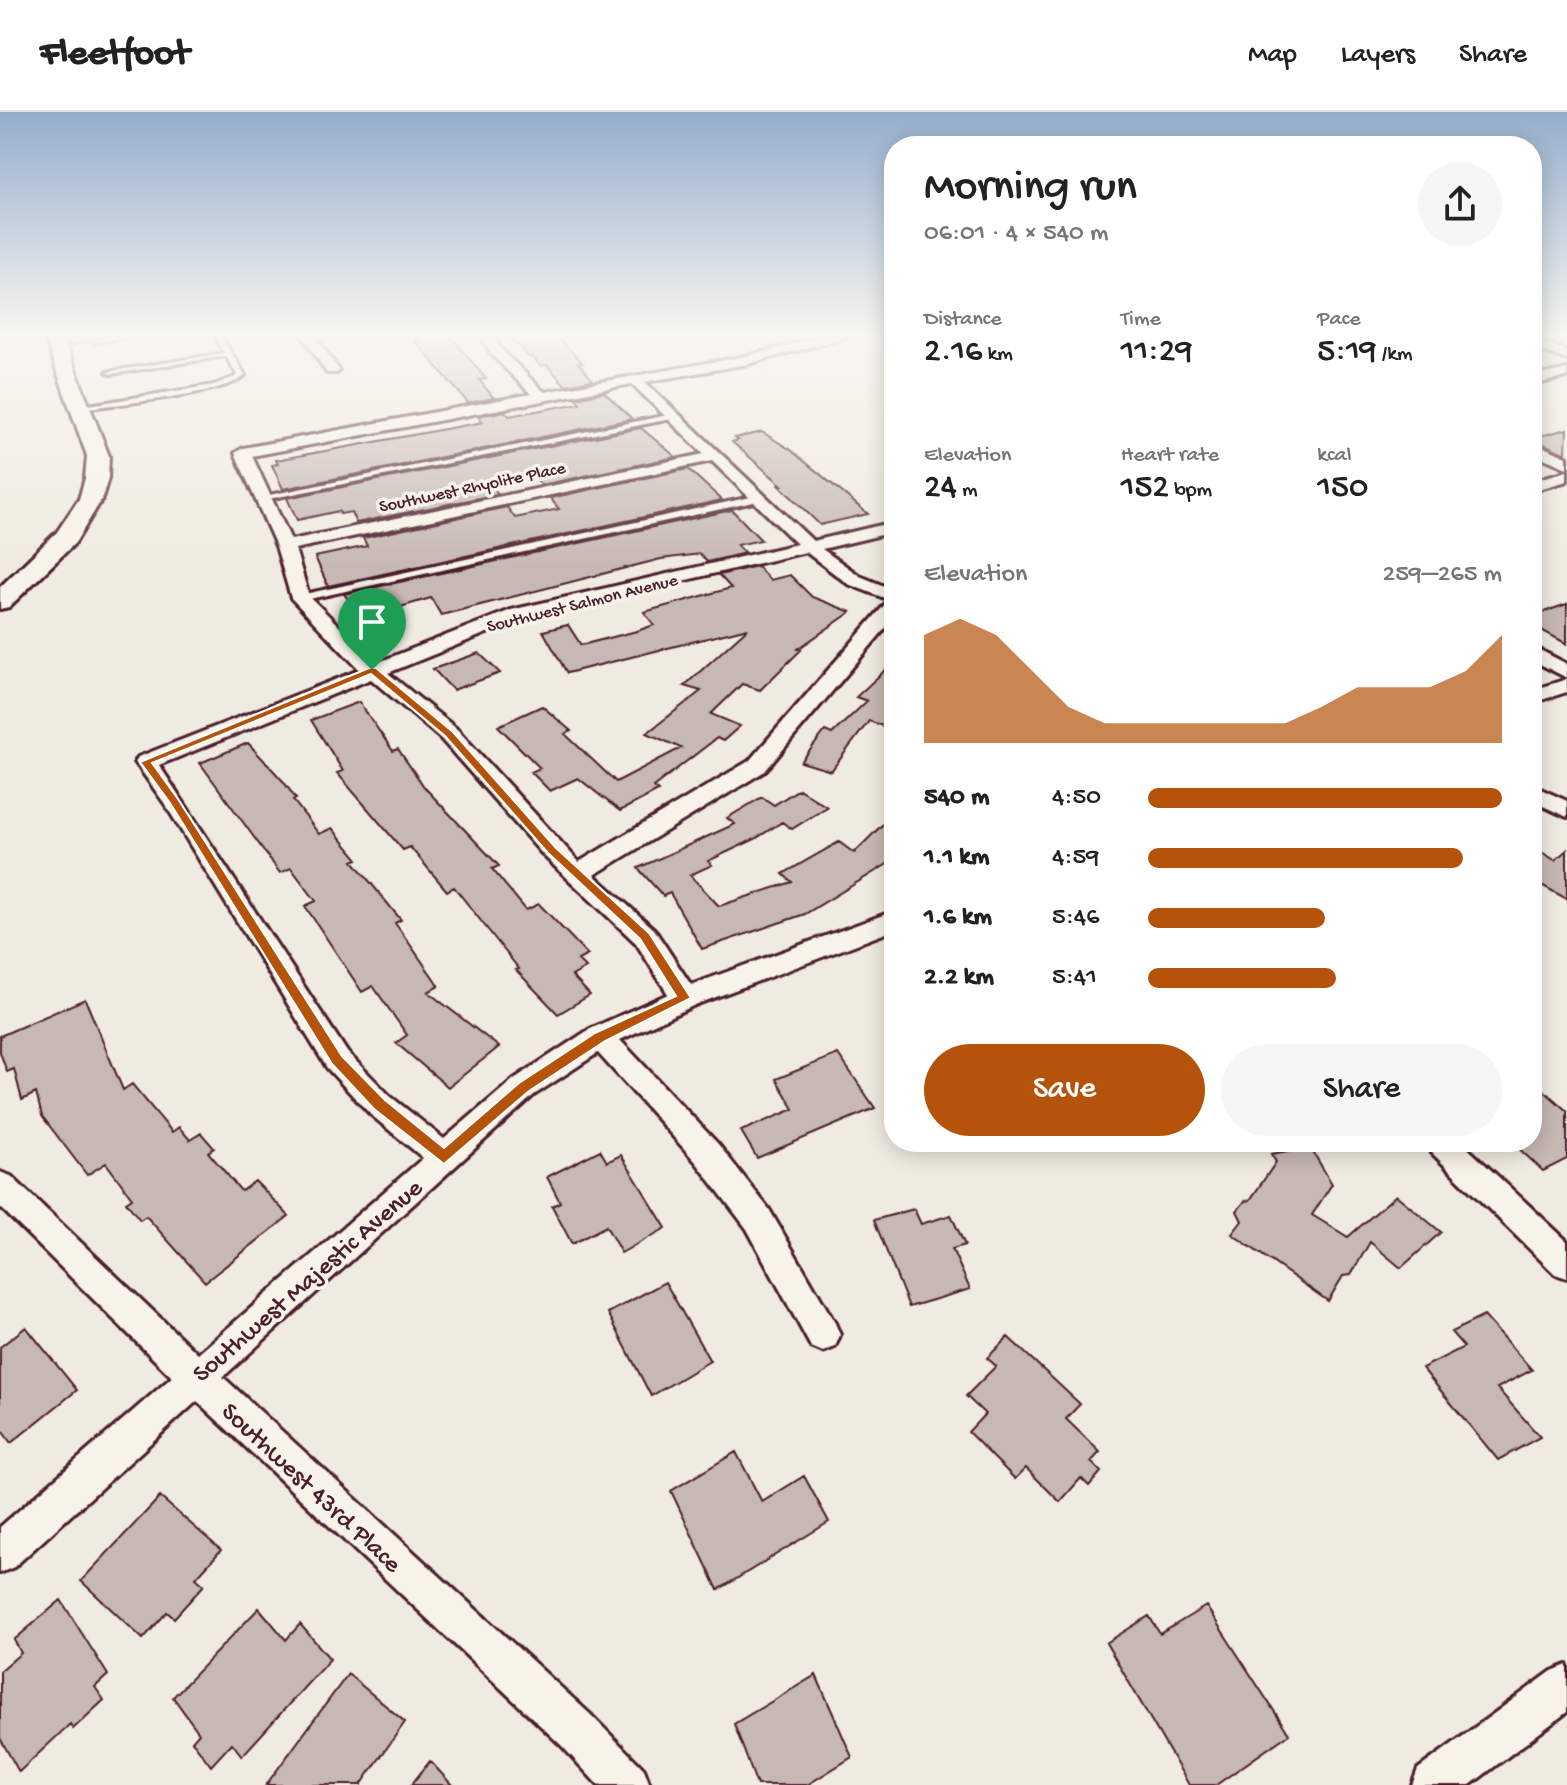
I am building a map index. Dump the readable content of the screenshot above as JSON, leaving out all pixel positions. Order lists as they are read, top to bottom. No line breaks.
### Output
{"streets":{"street":["Southwest Rhyolite Place","Southwest Salmon Avenue","Southwest Majestic Avenue","Southwest 43rd Place"]},"crossings":[["Southwest Salmon Avenue","Southwest Majestic Avenue"],["Southwest Majestic Avenue","Southwest 43rd Place"]],"page":{"header":"Fleetfoot","nav":["Map","Layers","Share"],"heading":["Morning run","06:01 · 4 × 540 m"],"stats":[["Distance","2.16 km"],["Time","11:29"],["Pace","5:19 /km"],["Elevation","24 m"],["Heart rate","152 bpm"],["kcal","150"]],"chart":["Elevation","259–265 m"],"list":[{"name":"540 m","note":"4:50"},{"name":"1.1 km","note":"4:59"},{"name":"1.6 km","note":"5:46"},{"name":"2.2 km","note":"5:41"}],"buttons":["Save","Share"]}}
